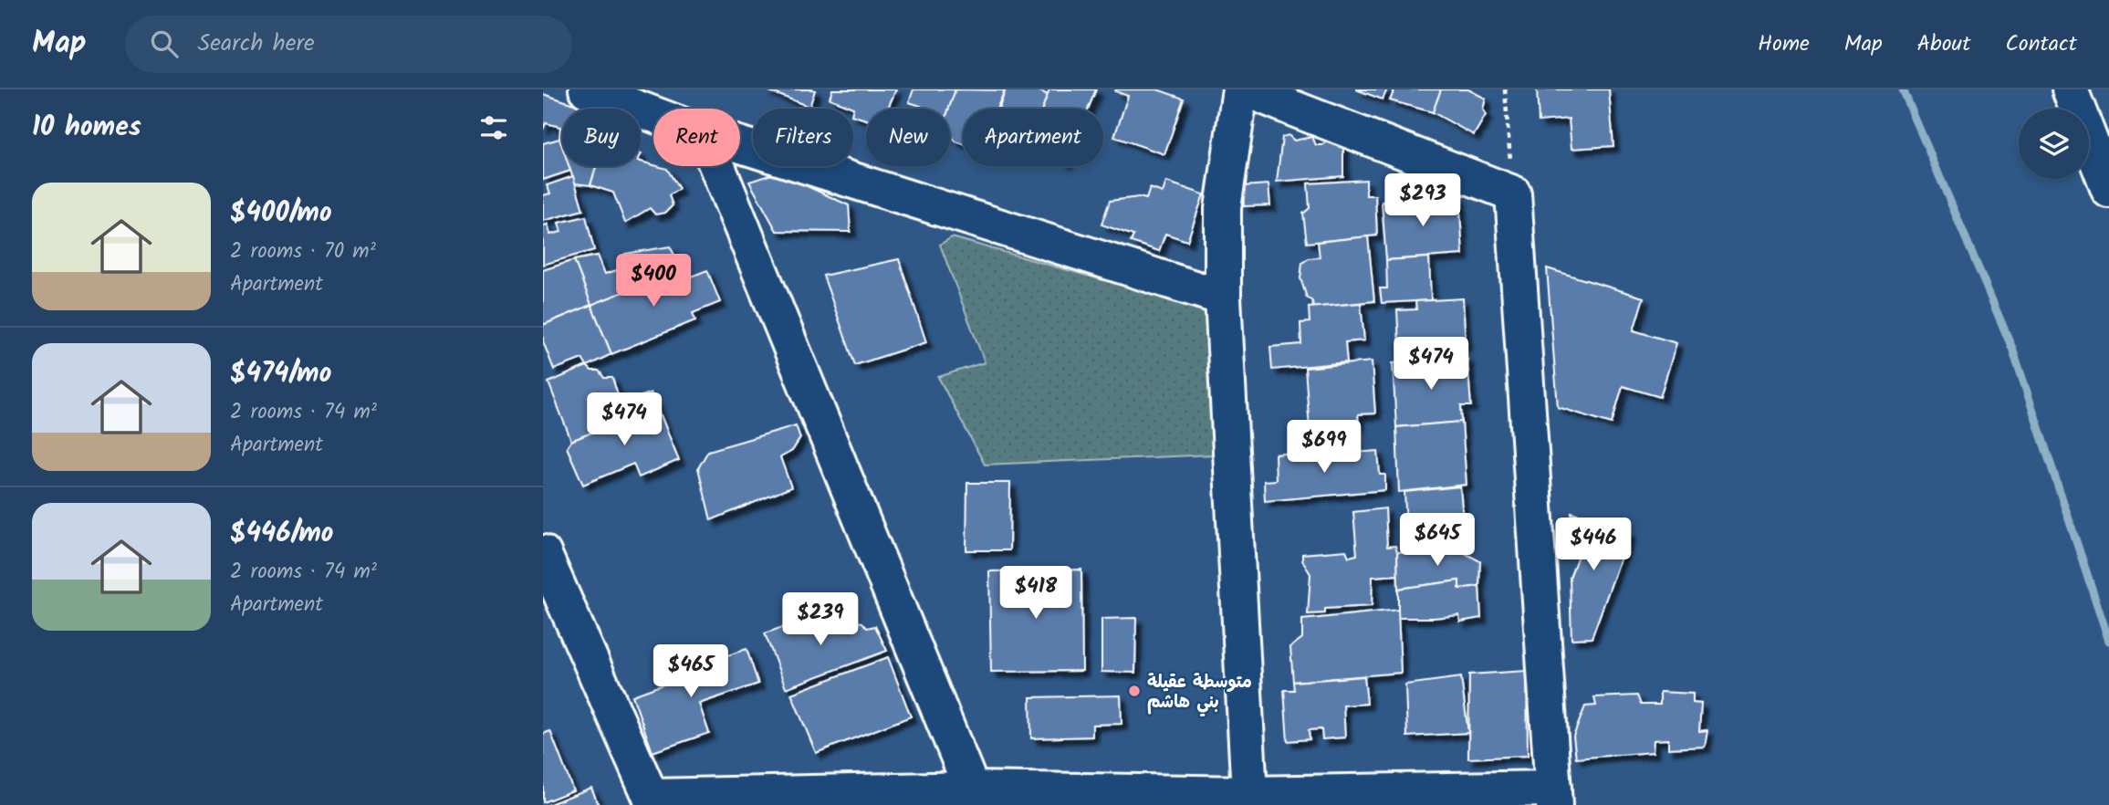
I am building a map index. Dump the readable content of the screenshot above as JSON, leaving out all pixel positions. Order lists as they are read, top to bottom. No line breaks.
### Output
{"places":["متوسطة عقيلة بني هاشم"],"page":{"header":"Map","search":"Search here","nav":["Home","Map","About","Contact"],"heading":"10 homes","chip":["Buy","Rent","Filters","New","Apartment"],"list":[{"name":"$400/mo","note":"2 rooms · 70 m² · Apartment"},{"name":"$474/mo","note":"2 rooms · 74 m² · Apartment"},{"name":"$446/mo","note":"2 rooms · 74 m² · Apartment"}],"price":["$293","$400","$474","$474","$699","$645","$446","$418","$239","$465"]}}
